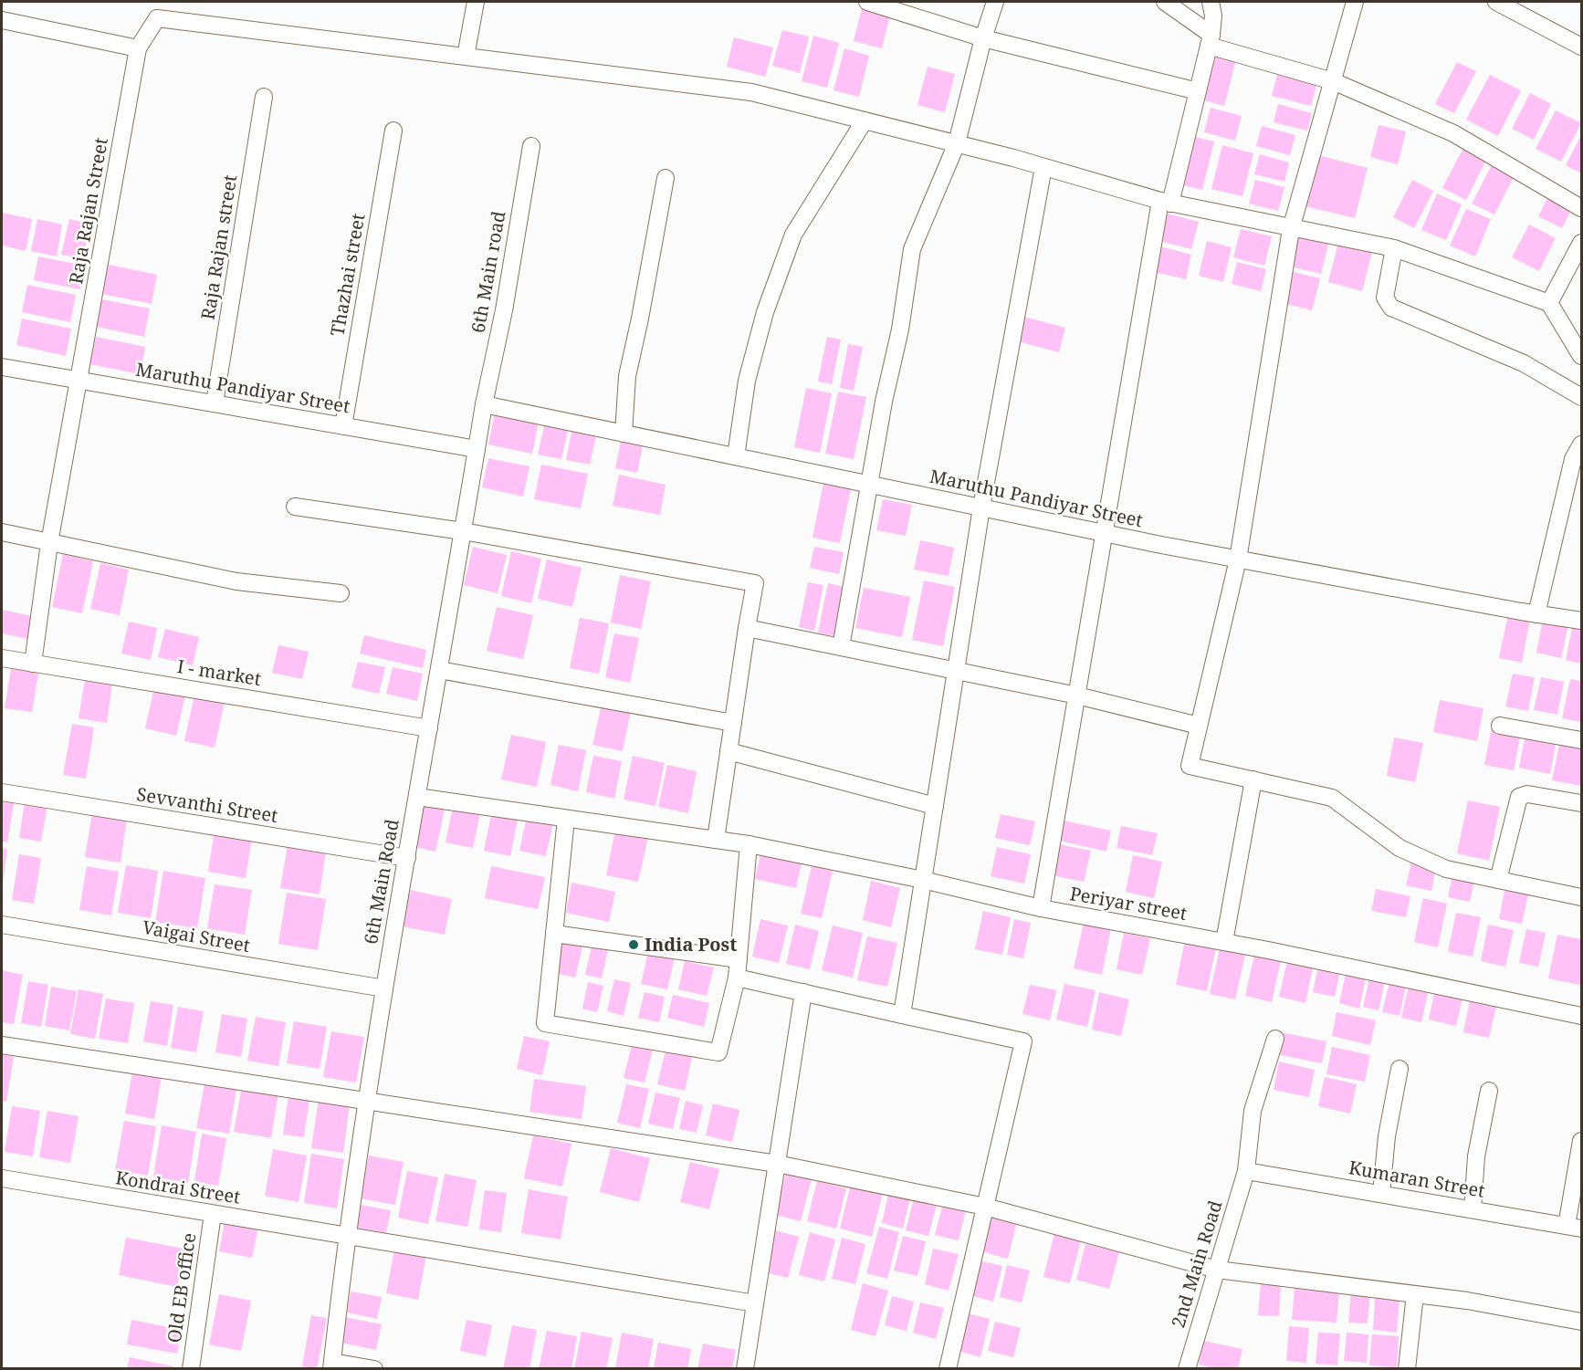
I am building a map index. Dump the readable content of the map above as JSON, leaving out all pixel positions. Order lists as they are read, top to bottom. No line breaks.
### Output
{"streets":{"street":["Raja Rajan Street","Raja Rajan street","6th Main road","Thazhai street","Maruthu Pandiyar Street","I - market","Sevvanthi Street","6th Main Road","Periyar street","Vaigai Street","Kumaran Street","Kondrai Street","2nd Main Road","Old EB office"]},"crossings":[["Raja Rajan Street","Maruthu Pandiyar Street"],["Raja Rajan street","Maruthu Pandiyar Street"],["6th Main road","Maruthu Pandiyar Street"],["6th Main road","6th Main Road"],["Thazhai street","Maruthu Pandiyar Street"],["Maruthu Pandiyar Street","6th Main Road"],["Maruthu Pandiyar Street","Periyar street"],["I - market","6th Main Road"],["Sevvanthi Street","6th Main Road"],["6th Main Road","Vaigai Street"],["6th Main Road","Kondrai Street"],["Kumaran Street","2nd Main Road"],["Kondrai Street","Old EB office"]],"places":["India Post"]}
